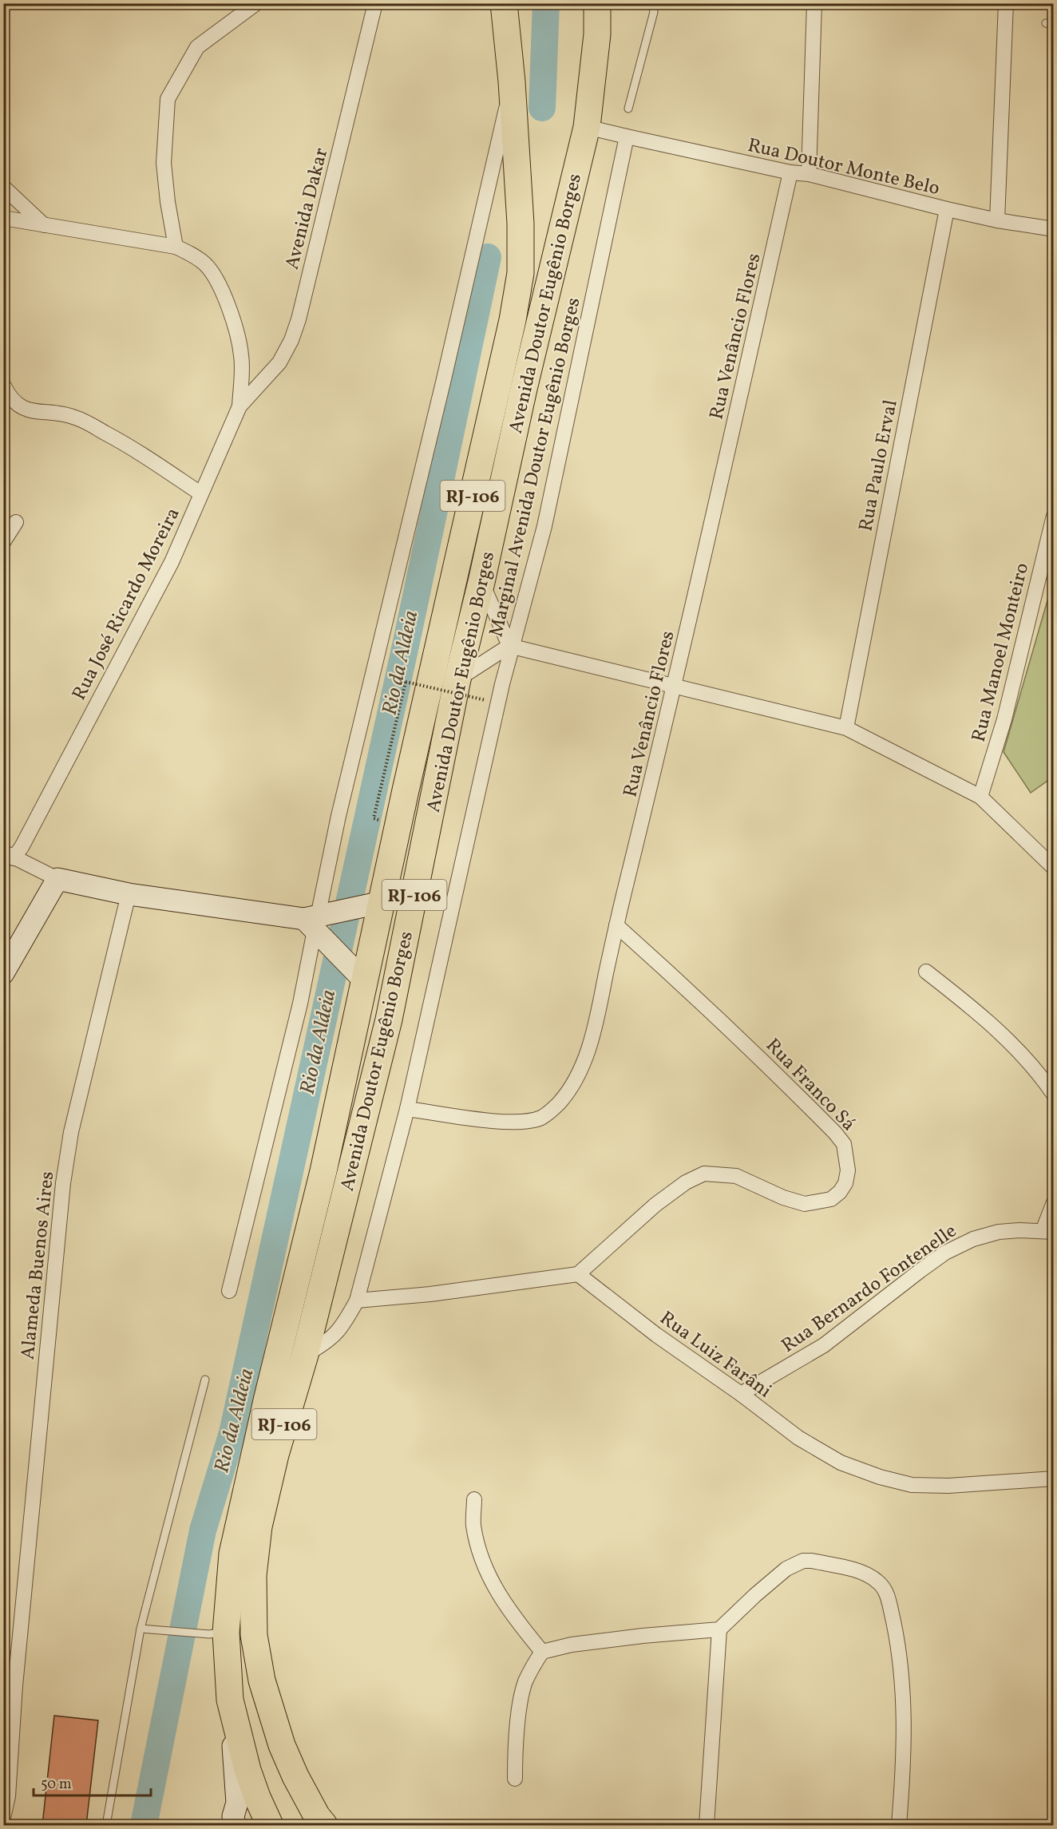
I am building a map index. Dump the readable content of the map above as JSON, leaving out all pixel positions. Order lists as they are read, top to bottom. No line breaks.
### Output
{"streets":{"highway":["Avenida Doutor Eugênio Borges","RJ-106"],"street":["Rua Doutor Monte Belo","Avenida Dakar","Rua Venâncio Flores","Rua Paulo Erval","Marginal Avenida Doutor Eugênio Borges","Rua José Ricardo Moreira","Rua Manoel Monteiro","Rua Franco Sá","Alameda Buenos Aires","Rua Bernardo Fontenelle","Rua Luiz Farâni"]},"crossings":[["Rua Doutor Monte Belo","Rua Venâncio Flores"],["Rua Doutor Monte Belo","Rua Paulo Erval"],["Rua Doutor Monte Belo","Marginal Avenida Doutor Eugênio Borges"],["Avenida Doutor Eugênio Borges","Marginal Avenida Doutor Eugênio Borges"],["Rua Venâncio Flores","Marginal Avenida Doutor Eugênio Borges"],["Rua Venâncio Flores","Rua Franco Sá"],["Rua Franco Sá","Rua Luiz Farâni"],["Rua Bernardo Fontenelle","Rua Luiz Farâni"]],"water":["Rio da Aldeia"],"scale_bar":"50 m"}
